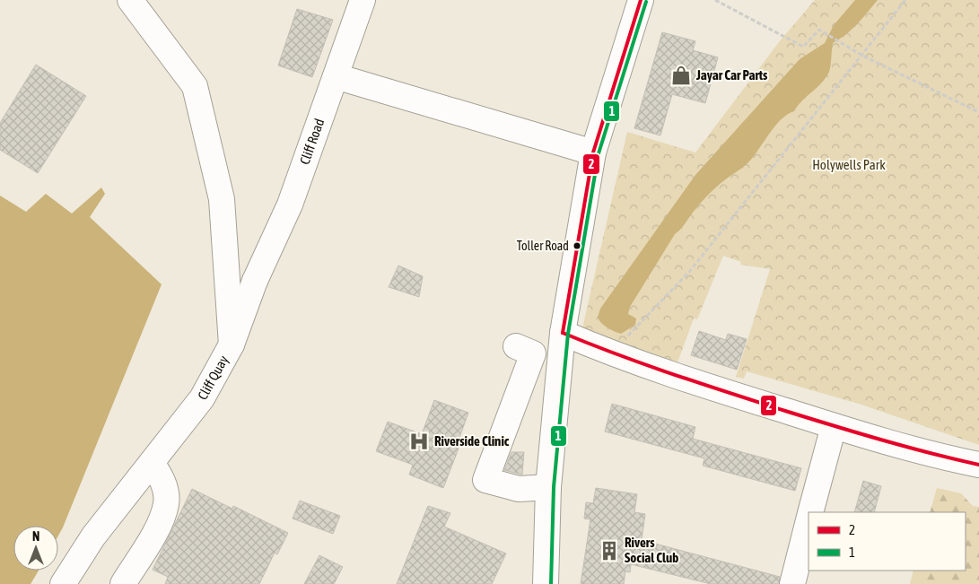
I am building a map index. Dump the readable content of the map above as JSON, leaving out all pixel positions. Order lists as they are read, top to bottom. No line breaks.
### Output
{"streets":{"street":["Cliff Road","Cliff Quay"]},"crossings":[["Cliff Road","Cliff Quay"]],"parks":["Holywells Park"],"places":{"shop":["Jayar Car Parts"],"other":["Toller Road"],"hospital":["Riverside Clinic"],"building":["Rivers Social Club"]},"lines":["transit line 2","transit line 1"],"legend":["2","1"],"north":"top"}
